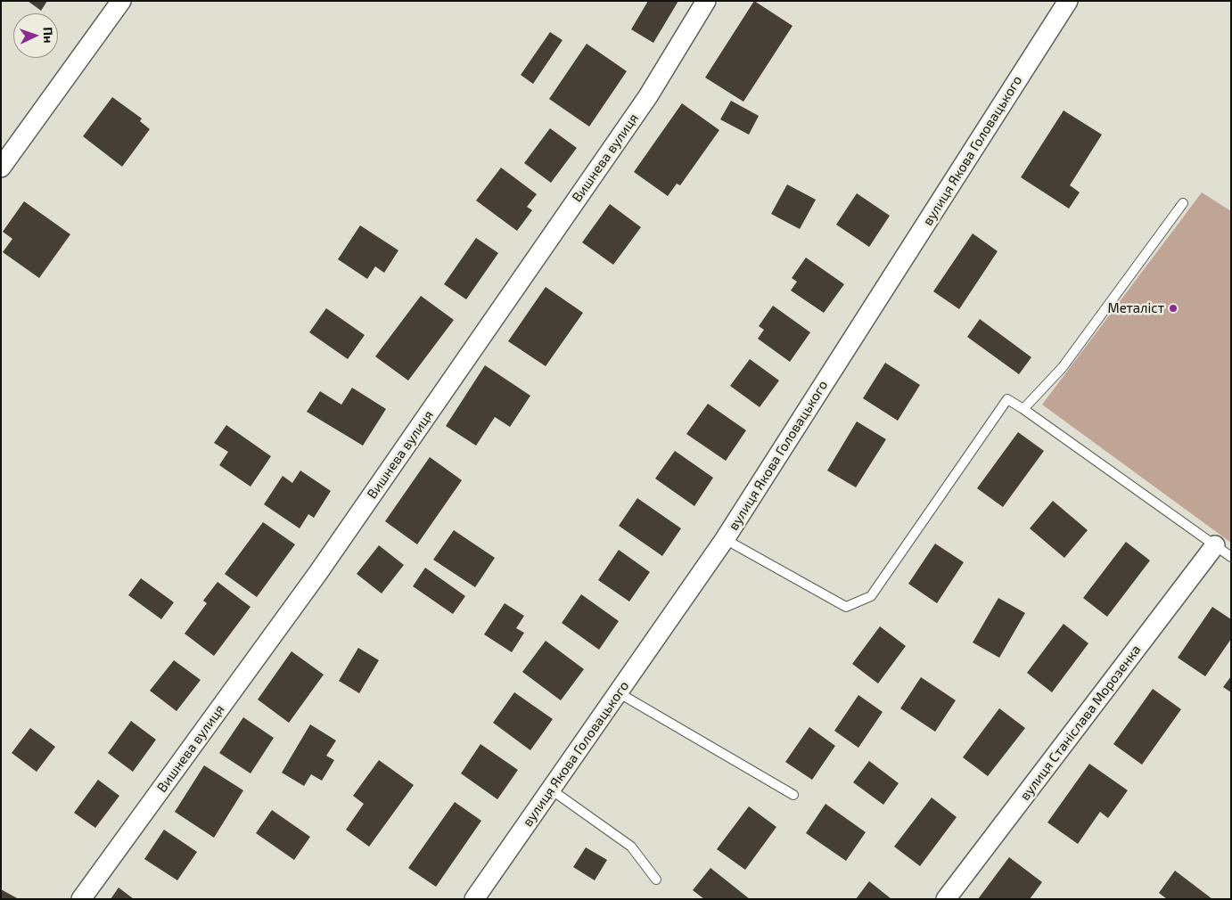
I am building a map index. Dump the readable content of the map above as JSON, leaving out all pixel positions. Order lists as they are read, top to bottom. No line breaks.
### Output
{"streets":{"street":["вулиця Якова Головацького","Вишнева вулиця","вулиця Станіслава Морозенка"]},"places":["Металіст"],"north":"right"}
